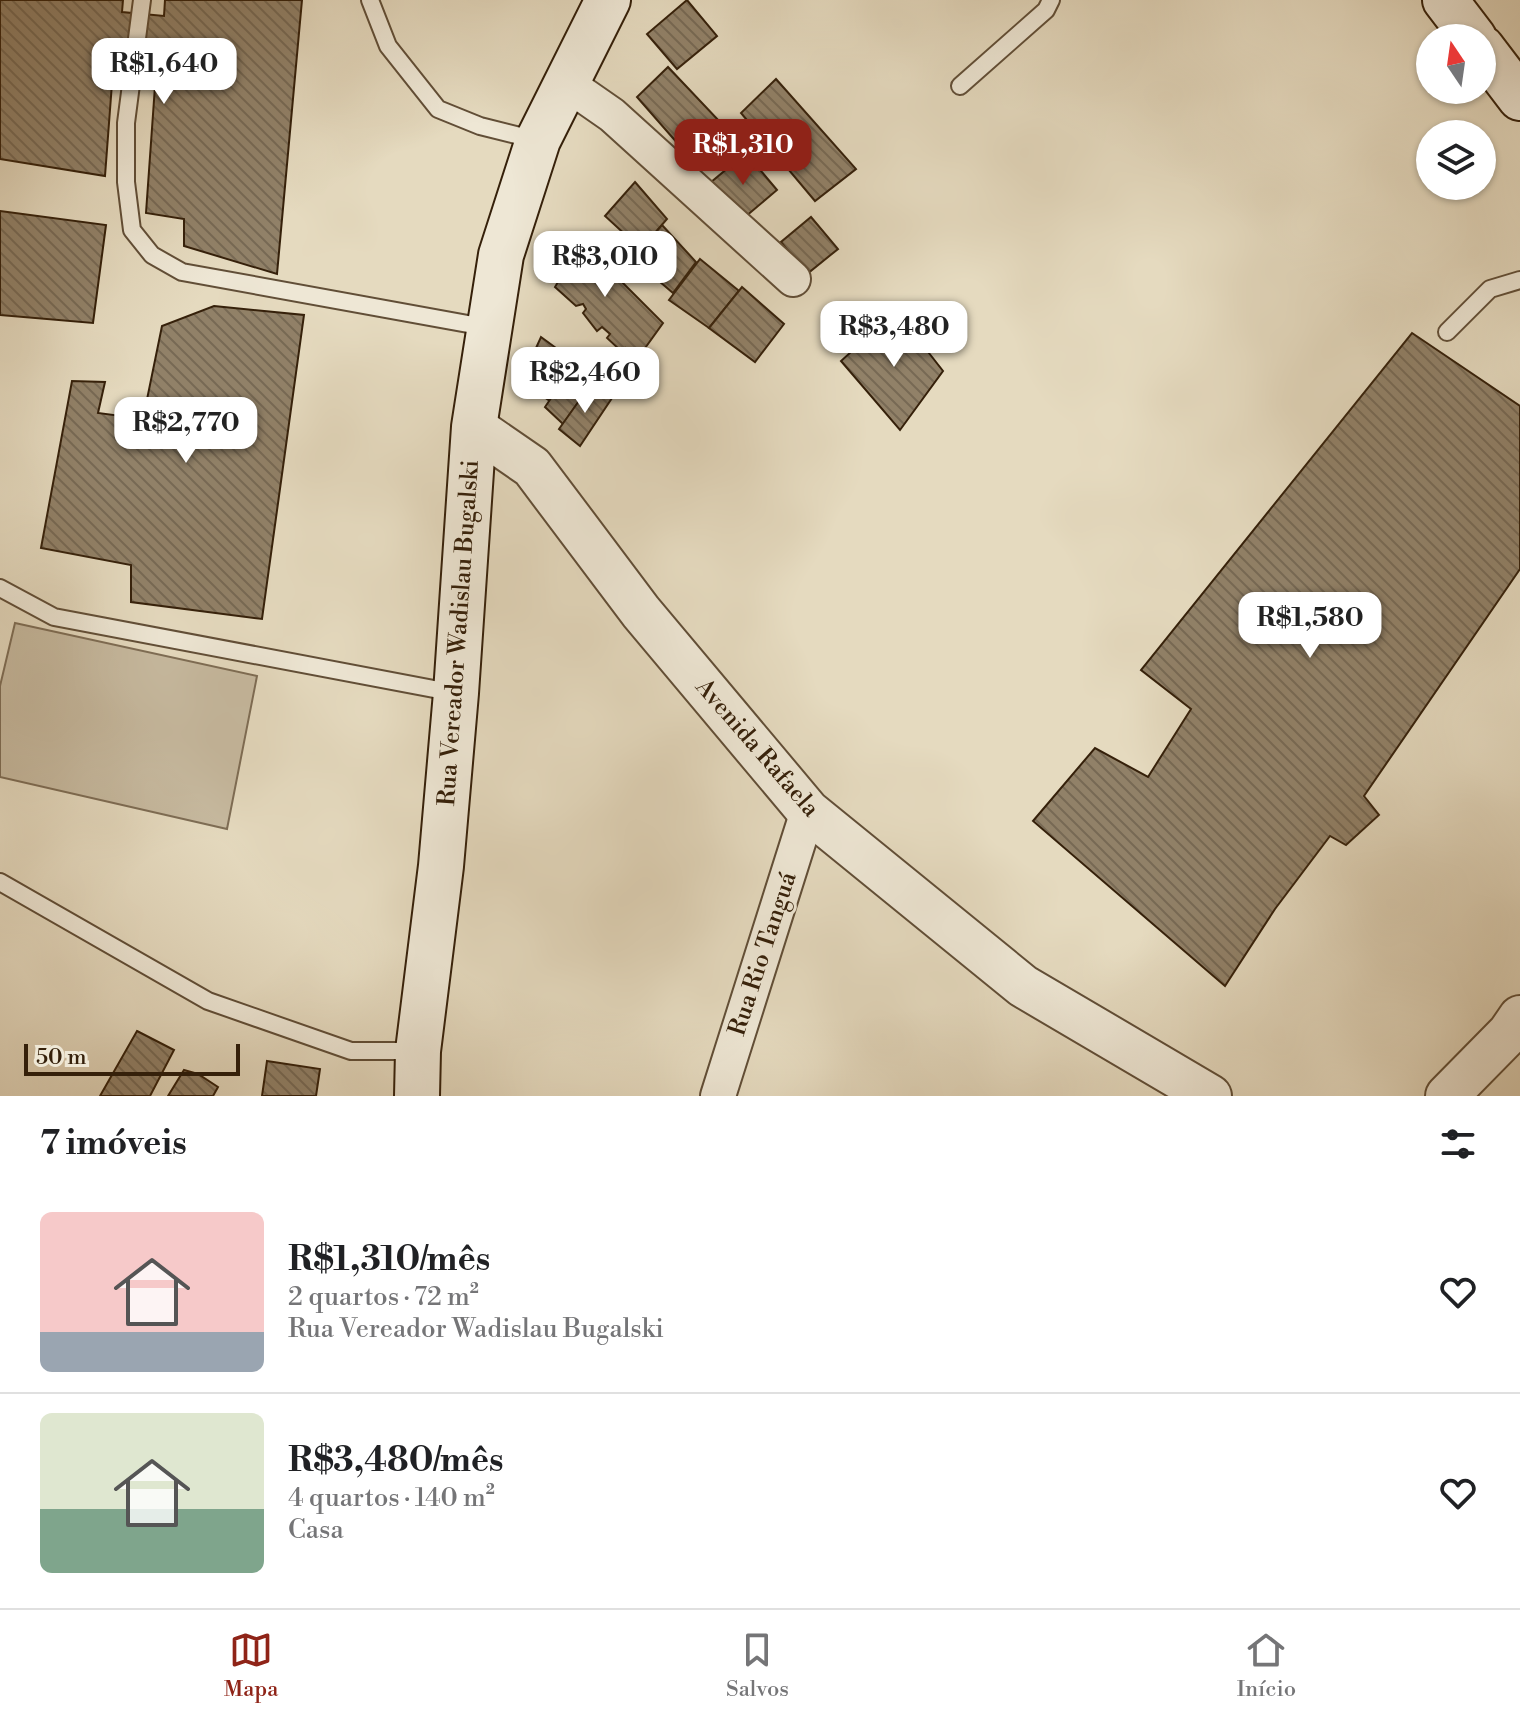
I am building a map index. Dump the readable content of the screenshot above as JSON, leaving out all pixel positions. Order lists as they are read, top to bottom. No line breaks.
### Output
{"streets":{"main road":["Rua Vereador Wadislau Bugalski"],"street":["Avenida Rafaela","Rua Rio Tanguá"]},"crossings":[["Rua Vereador Wadislau Bugalski","Avenida Rafaela"],["Avenida Rafaela","Rua Rio Tanguá"]],"scale_bar":"50 m","north":"top","page":{"price":["R$1,640","R$1,310","R$3,010","R$3,480","R$2,460","R$2,770","R$1,580"],"scale":"50 m","heading":"7 imóveis","list":[{"name":"R$1,310/mês","note":"2 quartos · 72 m² · Rua Vereador Wadislau Bugalski"},{"name":"R$3,480/mês","note":"4 quartos · 140 m² · Casa"}],"tabs":["Mapa","Salvos","Início"]}}
